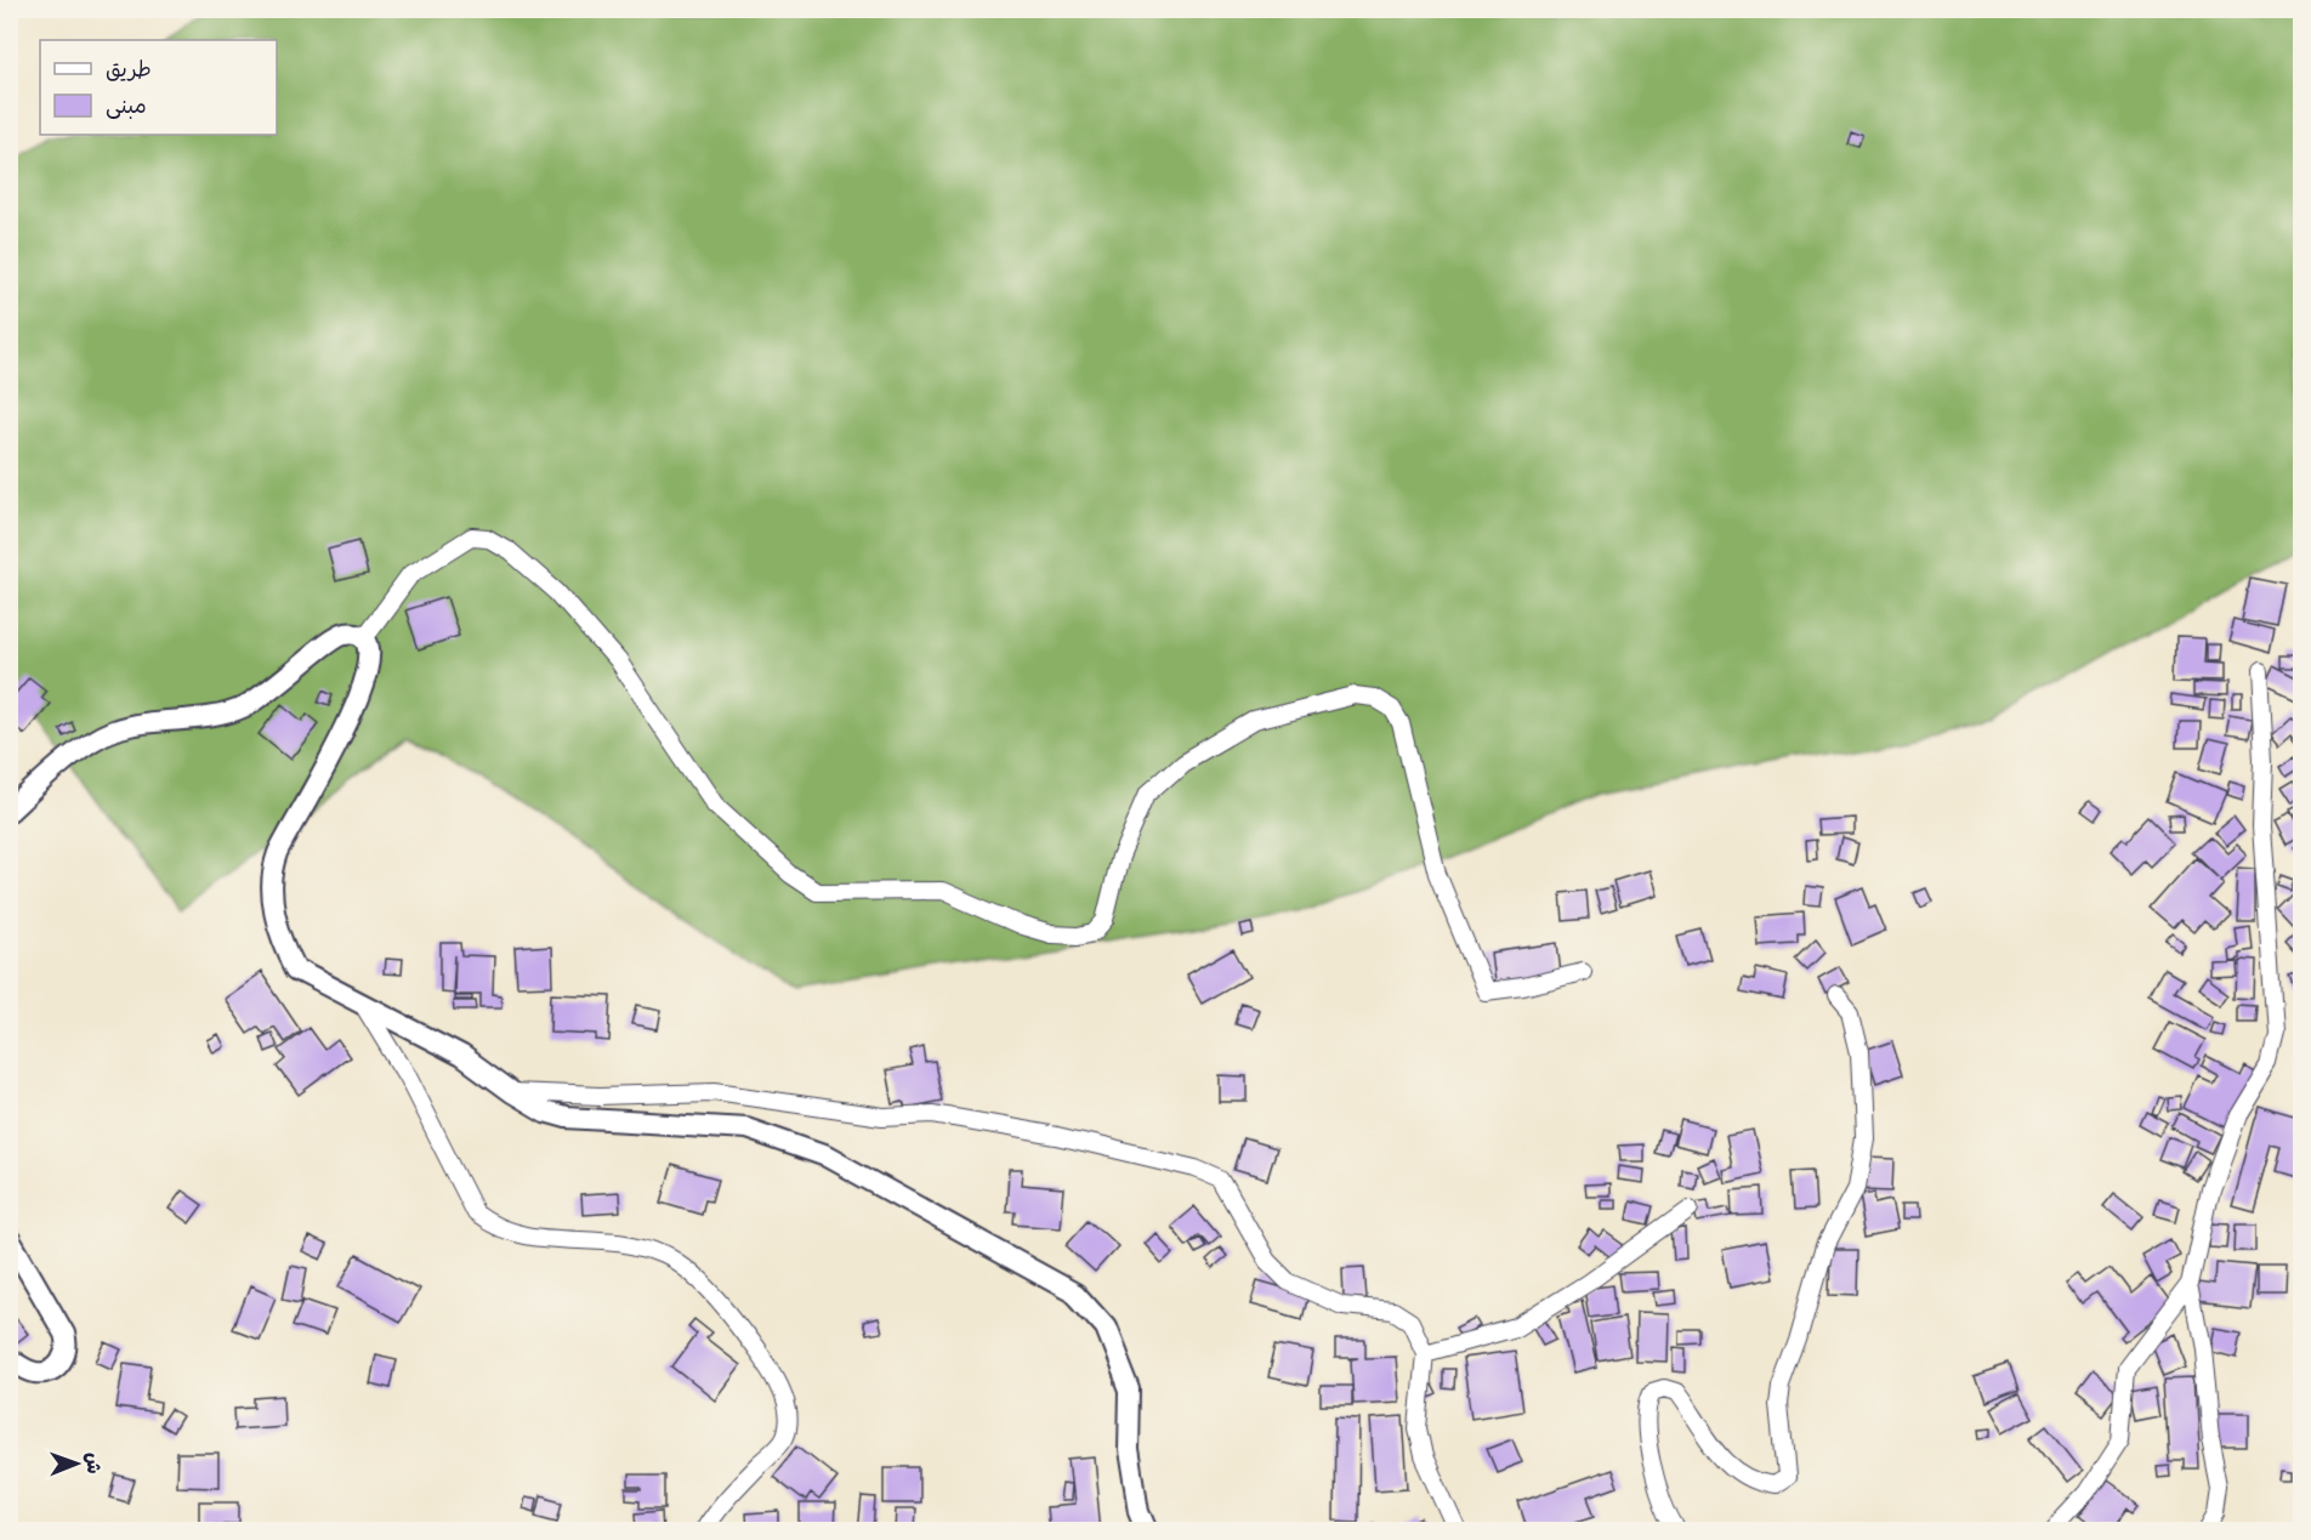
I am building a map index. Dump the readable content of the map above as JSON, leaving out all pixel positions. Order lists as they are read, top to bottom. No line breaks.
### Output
{"legend":["طريق","مبنى"],"north":"right"}
